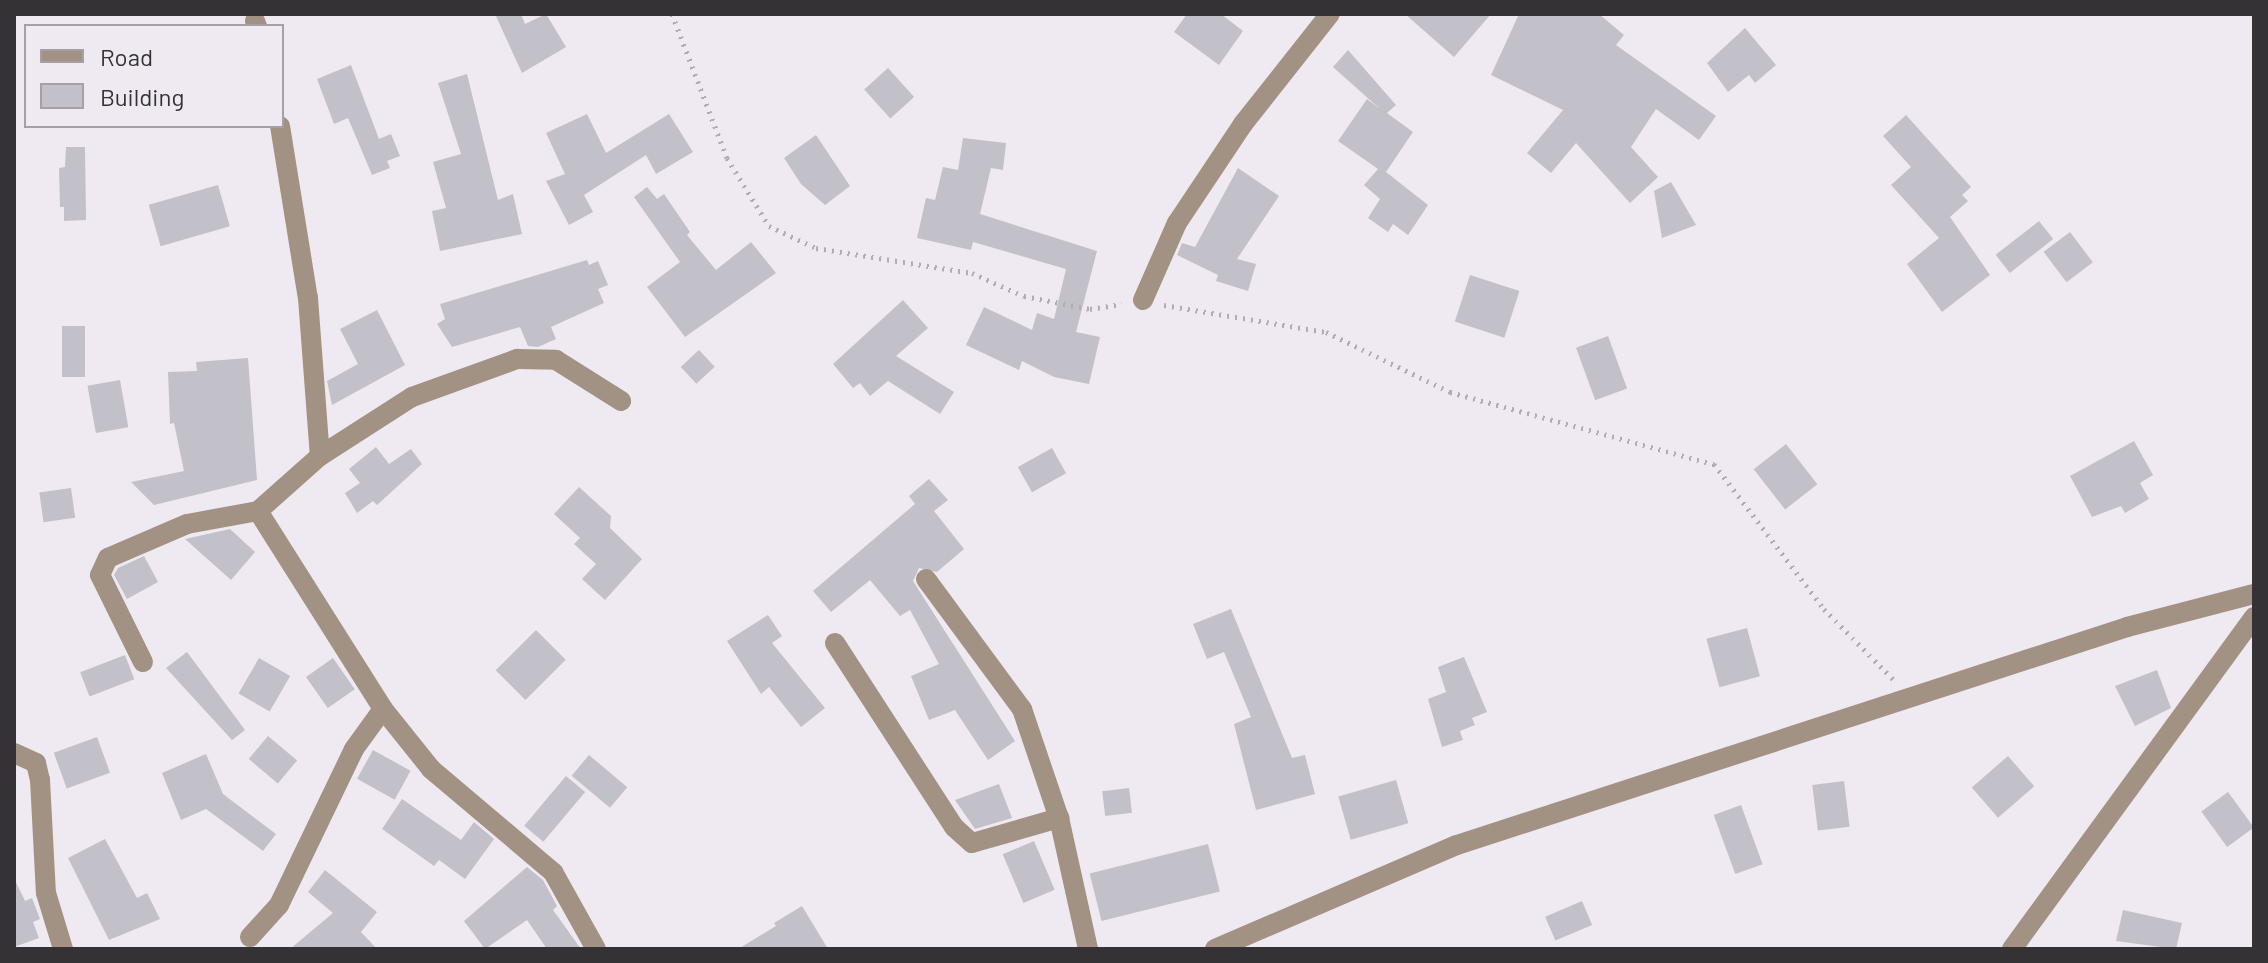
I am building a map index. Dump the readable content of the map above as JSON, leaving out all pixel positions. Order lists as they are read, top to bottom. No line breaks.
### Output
{"legend":["Road","Building"]}
